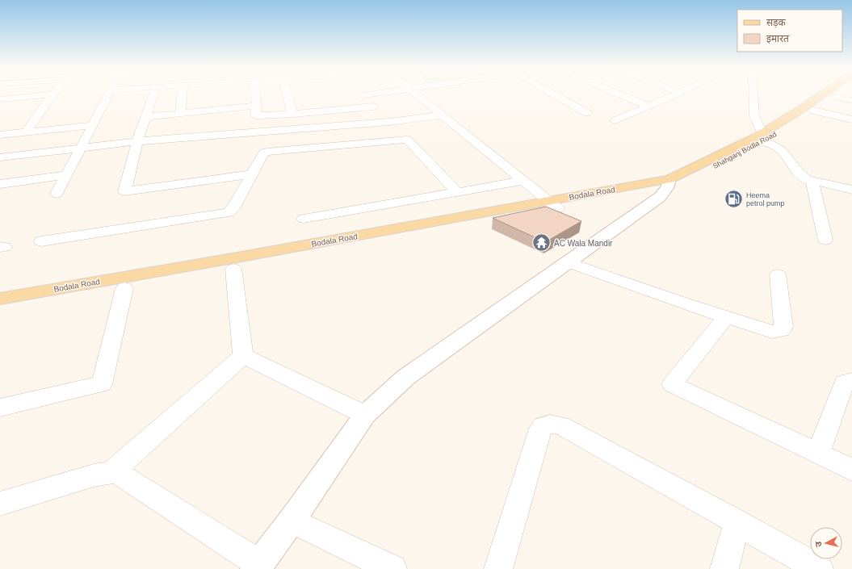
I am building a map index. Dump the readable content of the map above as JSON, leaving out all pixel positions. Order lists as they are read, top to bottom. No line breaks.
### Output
{"streets":{"main road":["Shahganj Bodla Road","Bodala Road"]},"crossings":[["Shahganj Bodla Road","Bodala Road"]],"places":{"fuel station":["Heema petrol pump"],"temple":["AC Wala Mandir"]},"legend":["सड़क","इमारत"],"north":"left"}
